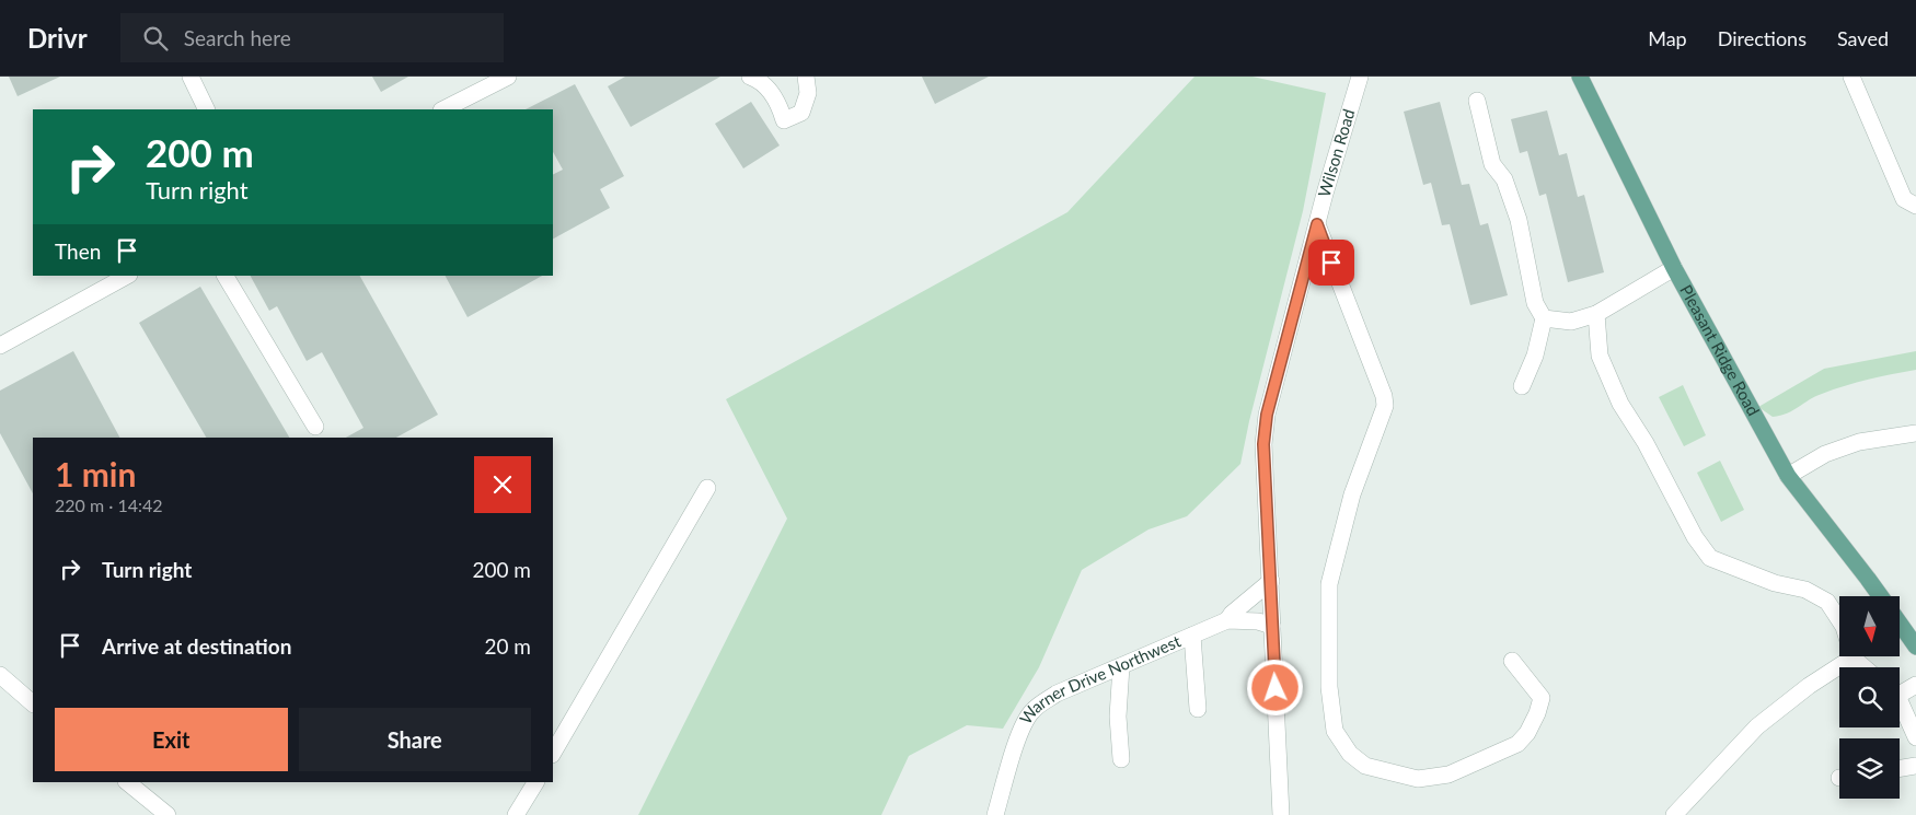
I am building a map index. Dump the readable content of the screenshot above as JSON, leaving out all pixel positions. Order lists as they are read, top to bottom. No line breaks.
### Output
{"streets":{"main road":["Pleasant Ridge Road"],"street":["Wilson Road","Warner Drive Northwest"]},"crossings":[["Wilson Road","Warner Drive Northwest"]],"north":"bottom","page":{"header":"Drivr","search":"Search here","nav":["Map","Directions","Saved"],"turn":["200 m","Turn right"],"then":"Then","heading":["1 min","220 m · 14:42"],"list":[{"name":"Turn right","value":"200 m"},{"name":"Arrive at destination","value":"20 m"}],"buttons":["Exit","Share"]}}
